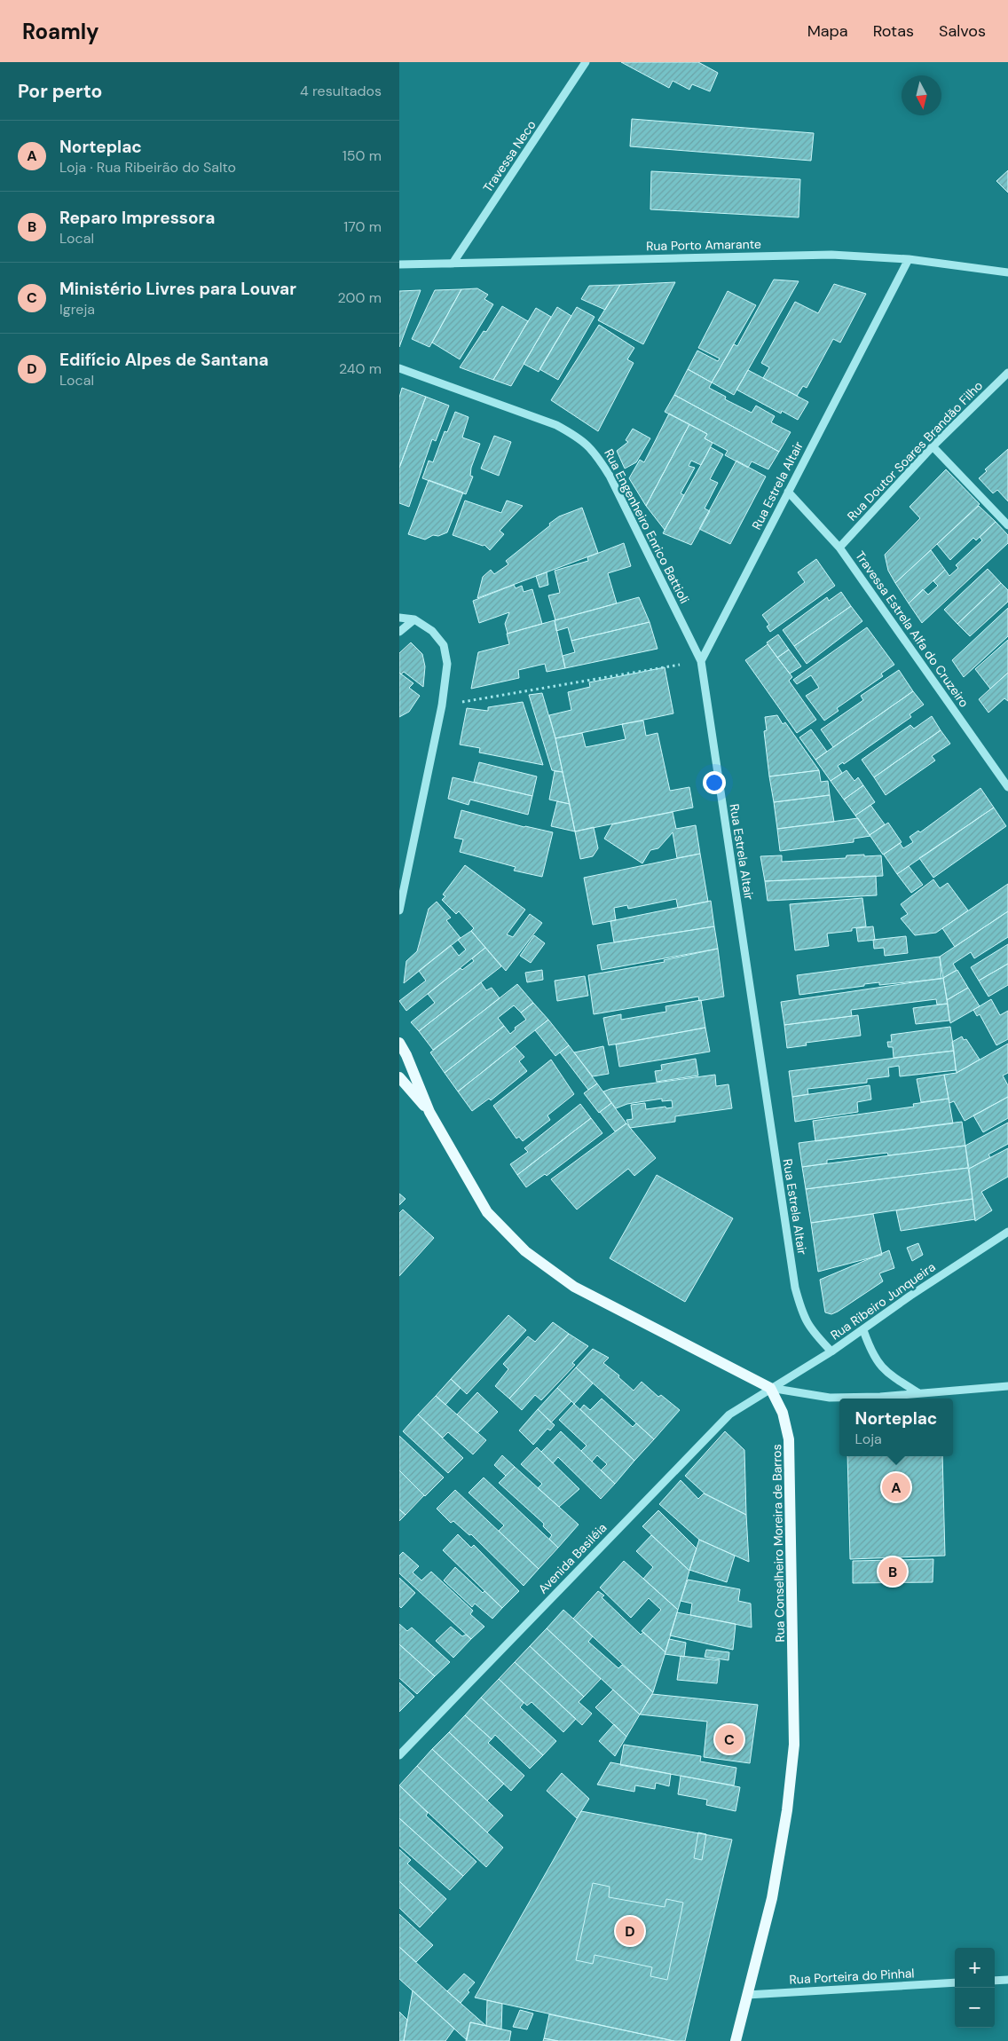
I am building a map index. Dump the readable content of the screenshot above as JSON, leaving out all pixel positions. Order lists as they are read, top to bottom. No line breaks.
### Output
{"streets":{"main road":["Rua Conselheiro Moreira de Barros"],"street":["Travessa Neco","Rua Porto Amarante","Rua Doutor Soares Brandão Filho","Rua Estrela Altair","Rua Engenheiro Enrico Battioli","Travessa Estrela Alfa do Cruzeiro","Rua Ribeiro Junqueira","Avenida Basiléia","Rua Porteira do Pinhal"]},"crossings":[["Travessa Neco","Rua Porto Amarante"],["Rua Porto Amarante","Rua Estrela Altair"],["Rua Doutor Soares Brandão Filho","Travessa Estrela Alfa do Cruzeiro"],["Rua Estrela Altair","Rua Engenheiro Enrico Battioli"],["Rua Estrela Altair","Travessa Estrela Alfa do Cruzeiro"],["Rua Estrela Altair","Rua Ribeiro Junqueira"],["Rua Ribeiro Junqueira","Rua Conselheiro Moreira de Barros"],["Rua Ribeiro Junqueira","Avenida Basiléia"],["Rua Conselheiro Moreira de Barros","Avenida Basiléia"],["Rua Conselheiro Moreira de Barros","Rua Porteira do Pinhal"]],"north":"bottom","page":{"header":"Roamly","nav":["Mapa","Rotas","Salvos"],"heading":["Por perto","4 resultados"],"list":[{"mark":"A","name":"Norteplac","note":"Loja · Rua Ribeirão do Salto","value":"150 m"},{"mark":"B","name":"Reparo Impressora","note":"Local","value":"170 m"},{"mark":"C","name":"Ministério Livres para Louvar","note":"Igreja","value":"200 m"},{"mark":"D","name":"Edifício Alpes de Santana","note":"Local","value":"240 m"}],"popup":["Norteplac","Loja"],"pins":["A","B","C","D"],"map_buttons":["+","−"]}}
